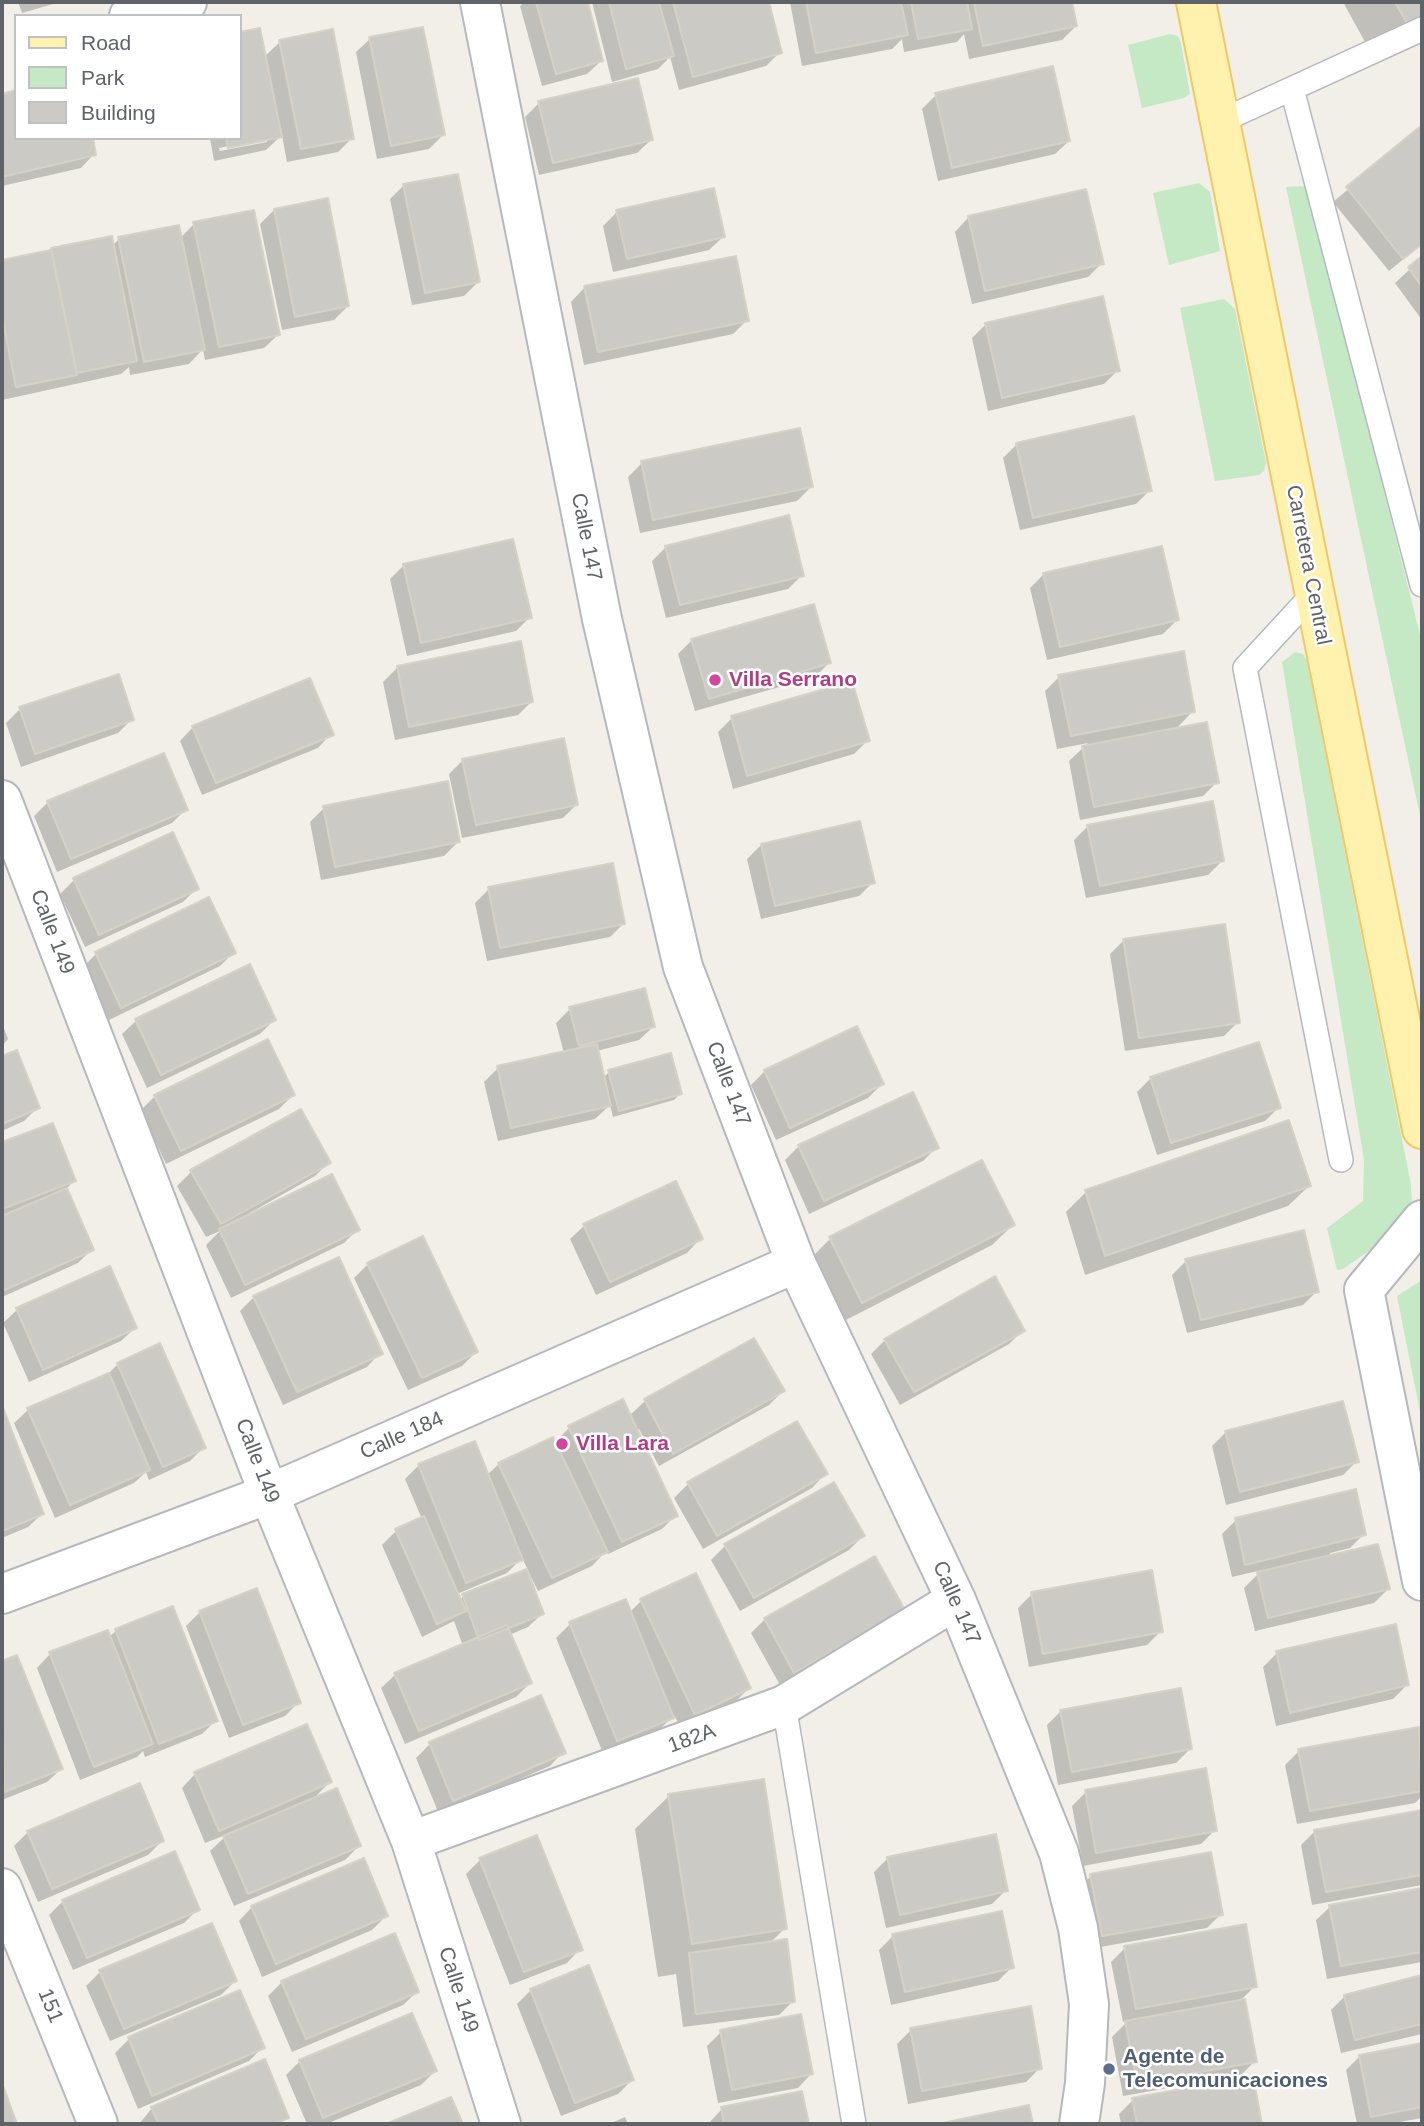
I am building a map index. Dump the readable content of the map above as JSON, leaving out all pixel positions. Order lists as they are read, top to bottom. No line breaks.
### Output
{"streets":{"main road":["Carretera Central"],"street":["Calle 147","Calle 149","Calle 184","182А","151"]},"crossings":[["Calle 147","Calle 184"],["Calle 147","182А"],["Calle 149","Calle 184"],["Calle 149","182А"]],"places":["Villa Serrano","Villa Lara","Agente de Telecomunicaciones"],"legend":["Road","Park","Building"]}
